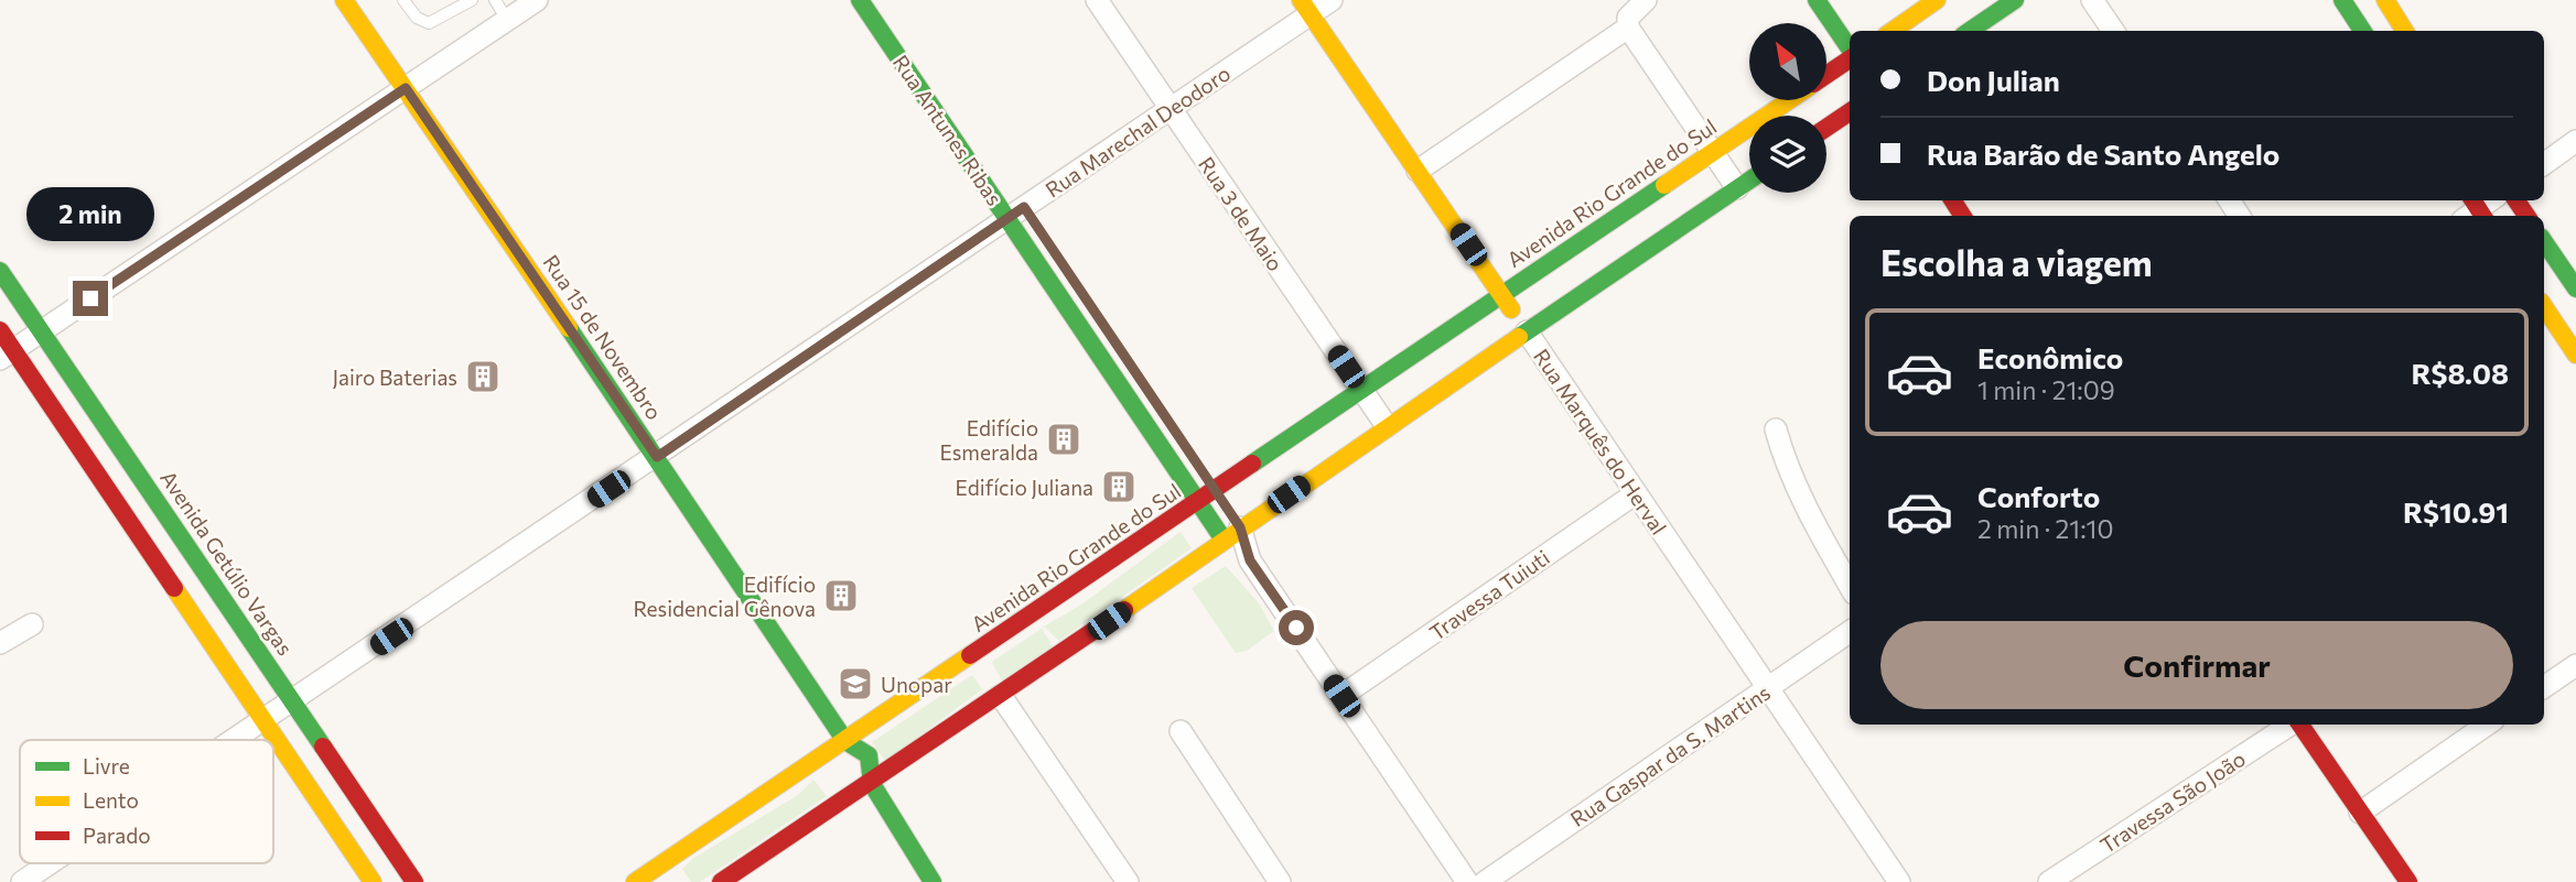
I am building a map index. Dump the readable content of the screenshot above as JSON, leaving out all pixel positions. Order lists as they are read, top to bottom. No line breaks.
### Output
{"streets":{"main road":["Rua Antunes Ribas","Avenida Rio Grande do Sul","Rua 15 de Novembro","Rua Marquês do Herval","Avenida Getúlio Vargas"],"street":["Rua Marechal Deodoro","Rua 3 de Maio","Travessa Tuiuti","Rua Gaspar da S. Martins","Travessa São João"]},"crossings":[["Rua Antunes Ribas","Rua Marechal Deodoro"],["Rua Antunes Ribas","Avenida Rio Grande do Sul"],["Rua Antunes Ribas","Travessa Tuiuti"],["Rua Marechal Deodoro","Rua 3 de Maio"],["Rua Marechal Deodoro","Rua 15 de Novembro"],["Rua Marechal Deodoro","Rua Marquês do Herval"],["Rua Marechal Deodoro","Avenida Getúlio Vargas"],["Avenida Rio Grande do Sul","Rua 3 de Maio"],["Avenida Rio Grande do Sul","Rua 15 de Novembro"],["Avenida Rio Grande do Sul","Rua Marquês do Herval"],["Rua Marquês do Herval","Travessa Tuiuti"],["Rua Marquês do Herval","Rua Gaspar da S. Martins"]],"places":{"building":["Jairo Baterias","Edifício Esmeralda","Edifício Juliana","Edifício Residencial Gênova"],"school or university":["Unopar"]},"legend":["Livre","Lento","Parado"],"north":"top left","page":{"banner":["Don Julian","Rua Barão de Santo Angelo"],"bubble":"2 min","heading":"Escolha a viagem","list":[{"name":"Econômico","note":"1 min · 21:09","value":"R$8.08"},{"name":"Conforto","note":"2 min · 21:10","value":"R$10.91"}],"buttons":"Confirmar"}}
